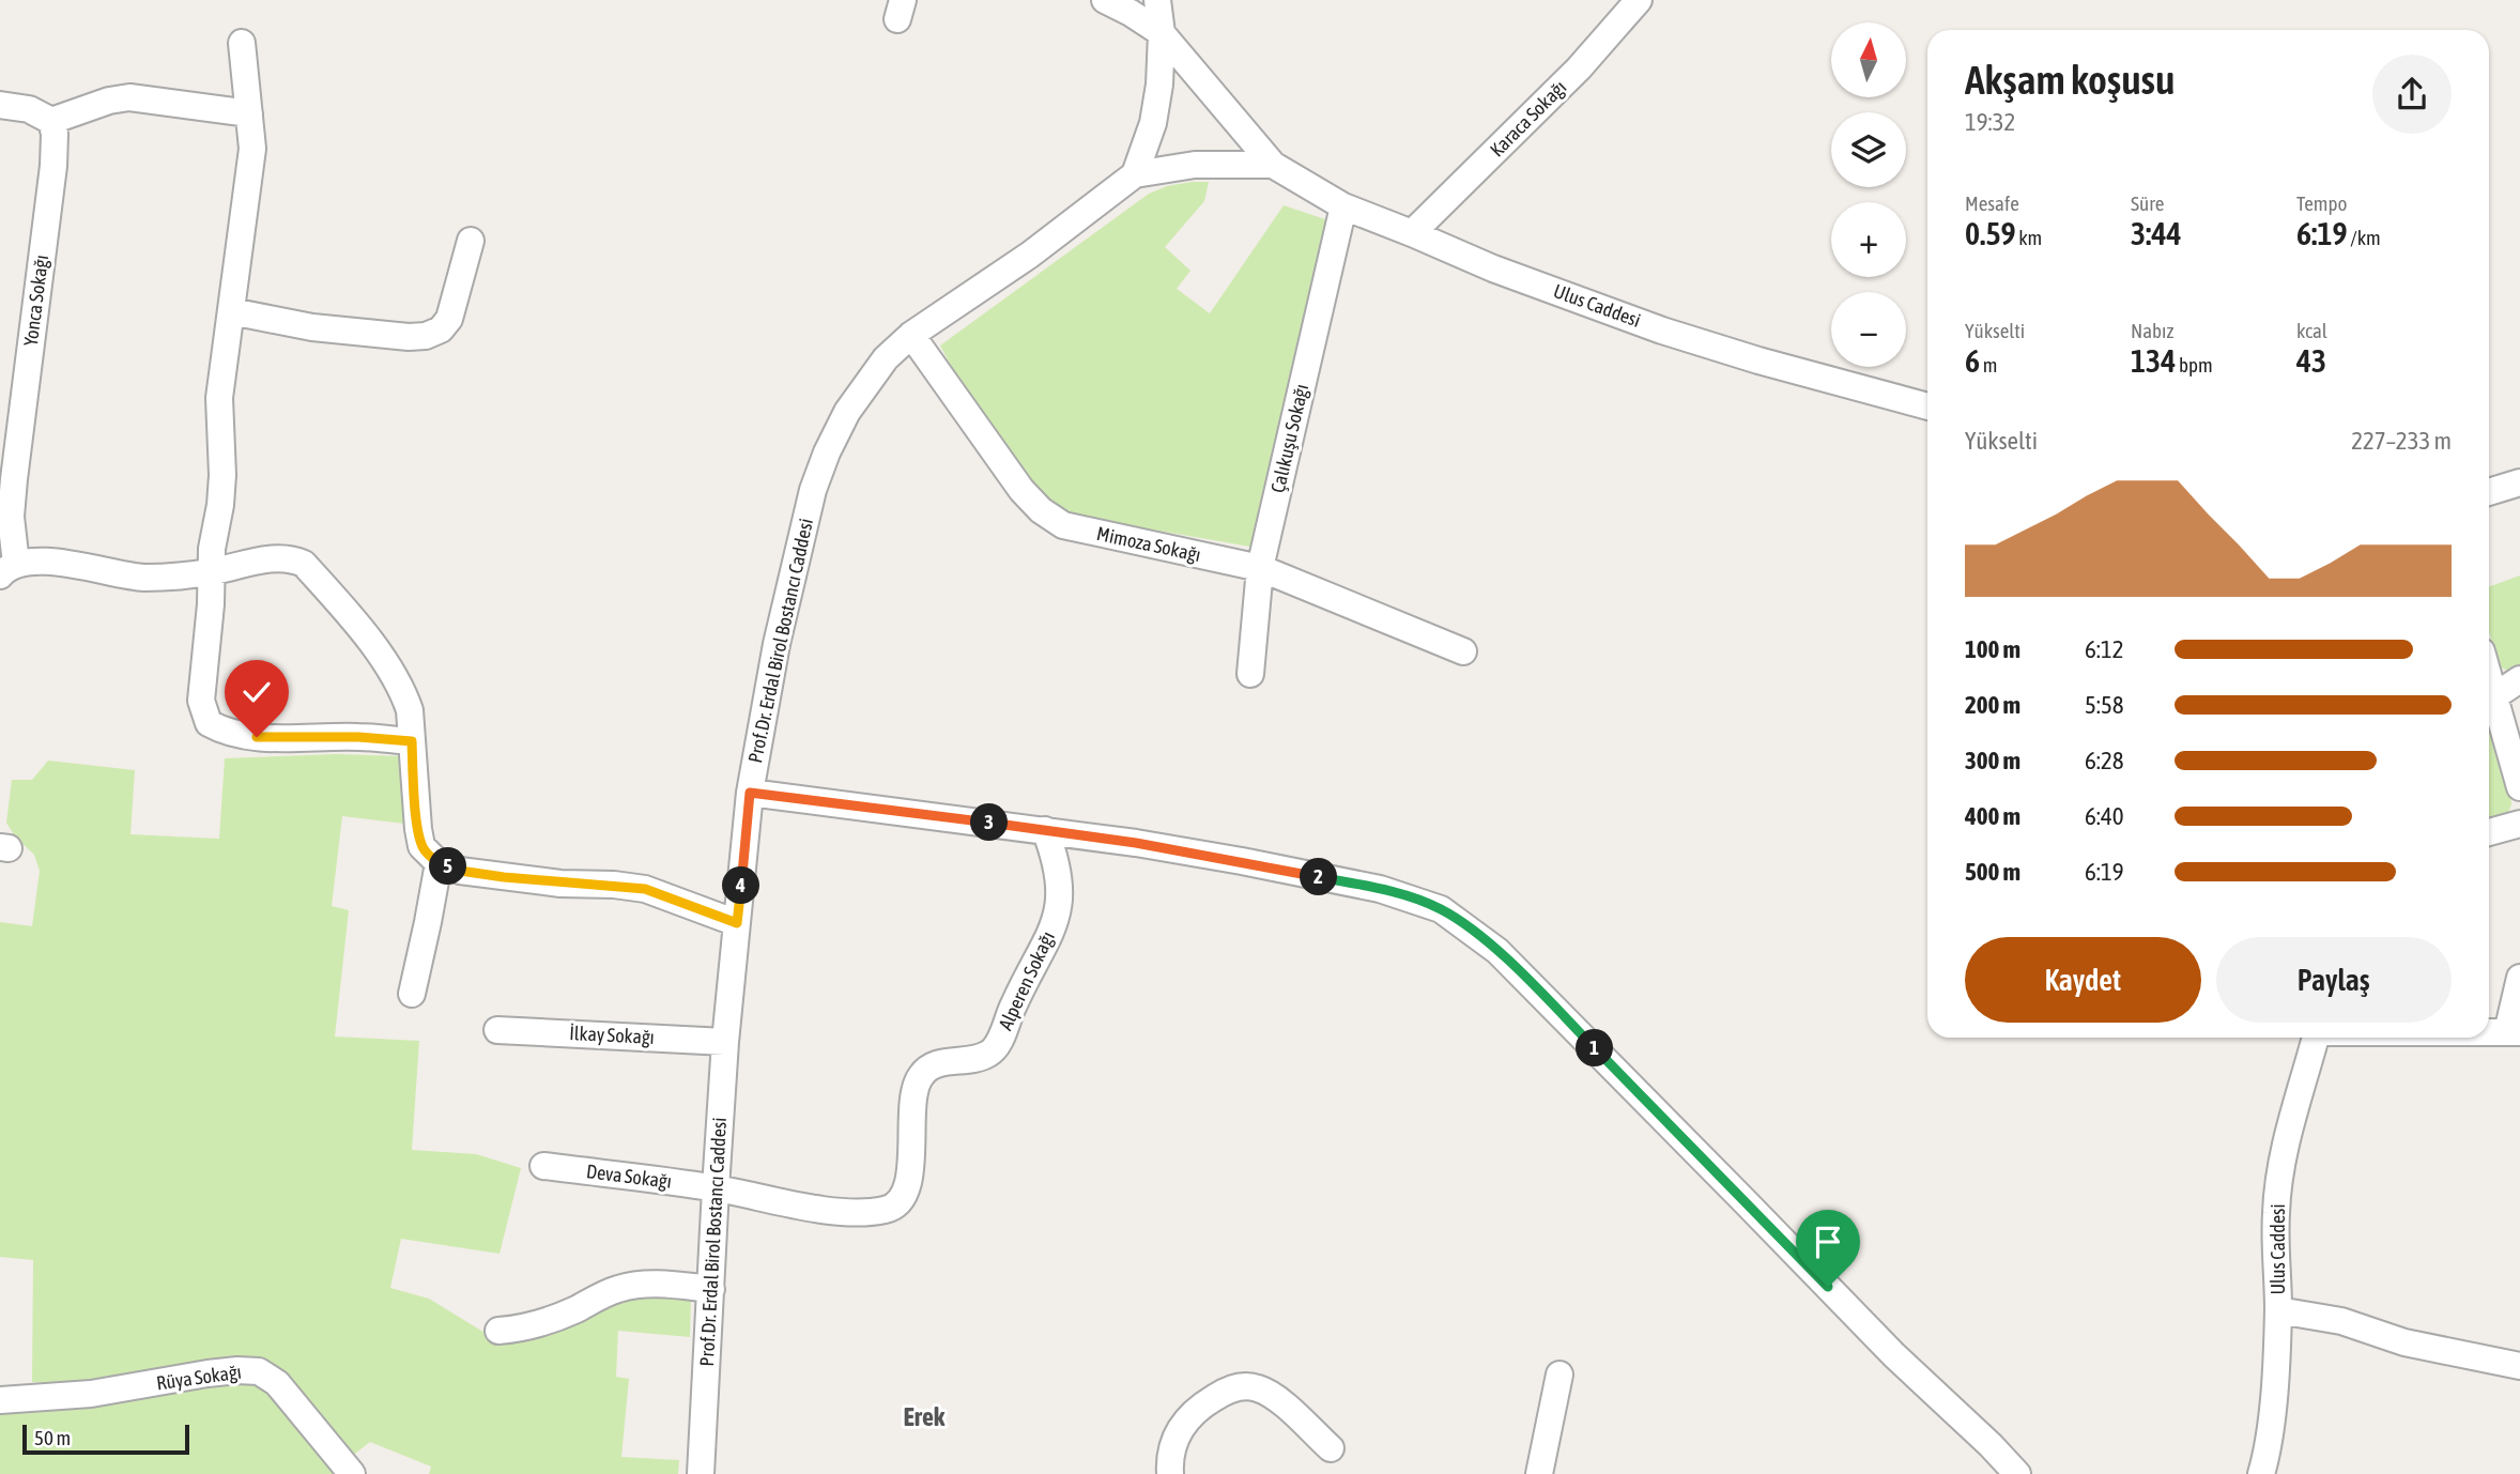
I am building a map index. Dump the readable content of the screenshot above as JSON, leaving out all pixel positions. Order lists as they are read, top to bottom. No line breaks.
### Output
{"streets":{"street":["Karaca Sokağı","Yonca Sokağı","Ulus Caddesi","Çalıkuşu Sokağı","Mimoza Sokağı","Prof.Dr. Erdal Birol Bostancı Caddesi","Alperen Sokağı","İlkay Sokağı","Deva Sokağı","Rüya Sokağı"]},"crossings":[["Karaca Sokağı","Ulus Caddesi"],["Ulus Caddesi","Çalıkuşu Sokağı"],["Ulus Caddesi","Prof.Dr. Erdal Birol Bostancı Caddesi"],["Çalıkuşu Sokağı","Mimoza Sokağı"],["Mimoza Sokağı","Prof.Dr. Erdal Birol Bostancı Caddesi"],["Prof.Dr. Erdal Birol Bostancı Caddesi","Alperen Sokağı"],["Prof.Dr. Erdal Birol Bostancı Caddesi","İlkay Sokağı"],["Prof.Dr. Erdal Birol Bostancı Caddesi","Deva Sokağı"],["Alperen Sokağı","Deva Sokağı"]],"districts":["Erek"],"scale_bar":"50 m","north":"top","page":{"map_buttons":["+","−"],"heading":["Akşam koşusu","19:32"],"stats":[["Mesafe","0.59 km"],["Süre","3:44"],["Tempo","6:19 /km"],["Yükselti","6 m"],["Nabız","134 bpm"],["kcal","43"]],"chart":["Yükselti","227–233 m"],"list":[{"name":"100 m","note":"6:12"},{"name":"200 m","note":"5:58"},{"name":"300 m","note":"6:28"},{"name":"400 m","note":"6:40"},{"name":"500 m","note":"6:19"}],"pins":["3","5","2","4","1"],"buttons":["Kaydet","Paylaş"],"scale":"50 m"}}
